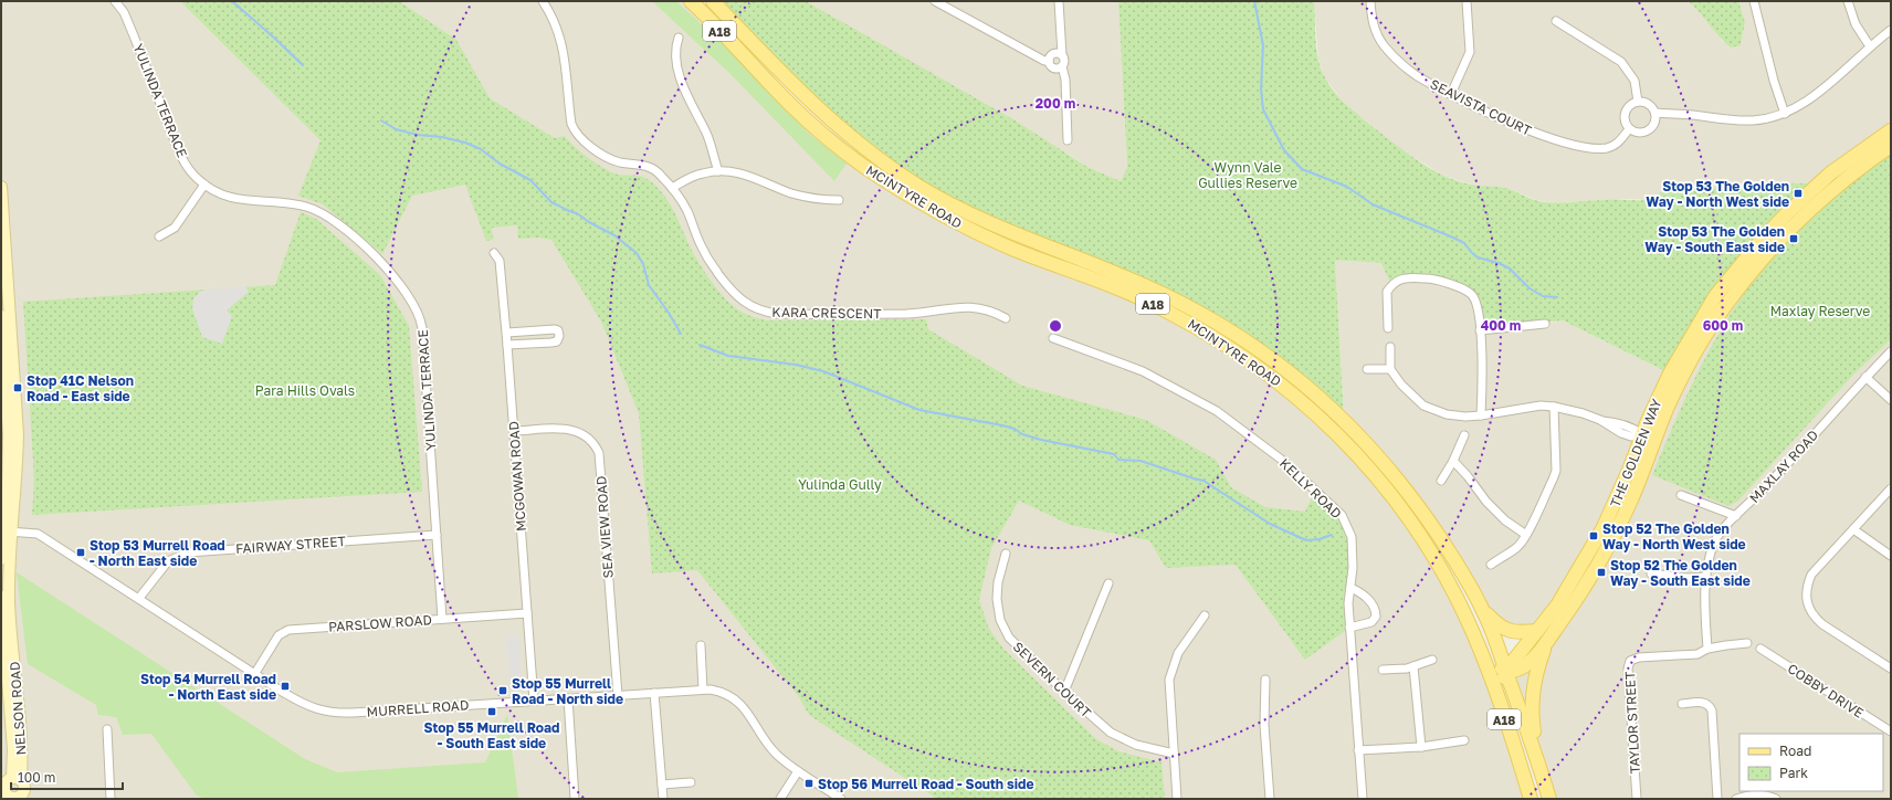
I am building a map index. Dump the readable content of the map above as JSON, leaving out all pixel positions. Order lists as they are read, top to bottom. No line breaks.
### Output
{"streets":{"main road":["A18","MCINTYRE ROAD","THE GOLDEN WAY","NELSON ROAD"],"street":["YULINDA TERRACE","SEAVISTA COURT","KARA CRESCENT","MAXLAY ROAD","MCGOWAN ROAD","KELLY ROAD","SEA VIEW ROAD","FAIRWAY STREET","PARSLOW ROAD","SEVERN COURT","COBBY DRIVE","MURRELL ROAD","TAYLOR STREET"]},"crossings":[["YULINDA TERRACE","FAIRWAY STREET"],["YULINDA TERRACE","PARSLOW ROAD"],["MCINTYRE ROAD","THE GOLDEN WAY"],["MAXLAY ROAD","TAYLOR STREET"],["MCGOWAN ROAD","SEA VIEW ROAD"],["MCGOWAN ROAD","PARSLOW ROAD"],["MCGOWAN ROAD","MURRELL ROAD"],["SEA VIEW ROAD","MURRELL ROAD"],["FAIRWAY STREET","MURRELL ROAD"],["PARSLOW ROAD","MURRELL ROAD"],["NELSON ROAD","MURRELL ROAD"]],"parks":["Wynn Vale Gullies Reserve","Maxlay Reserve","Para Hills Ovals","Yulinda Gully"],"places":{"transit":["Stop 53 The Golden Way - North West side","Stop 53 The Golden Way - South East side","Stop 41C Nelson Road - East side","Stop 52 The Golden Way - North West side","Stop 53 Murrell Road - North East side","Stop 52 The Golden Way - South East side","Stop 54 Murrell Road - North East side","Stop 55 Murrell Road - North side","Stop 55 Murrell Road - South East side","Stop 56 Murrell Road - South side"]},"legend":["Road","Park"],"scale_bar":"100 m","rings":["200 m","400 m","600 m"]}
